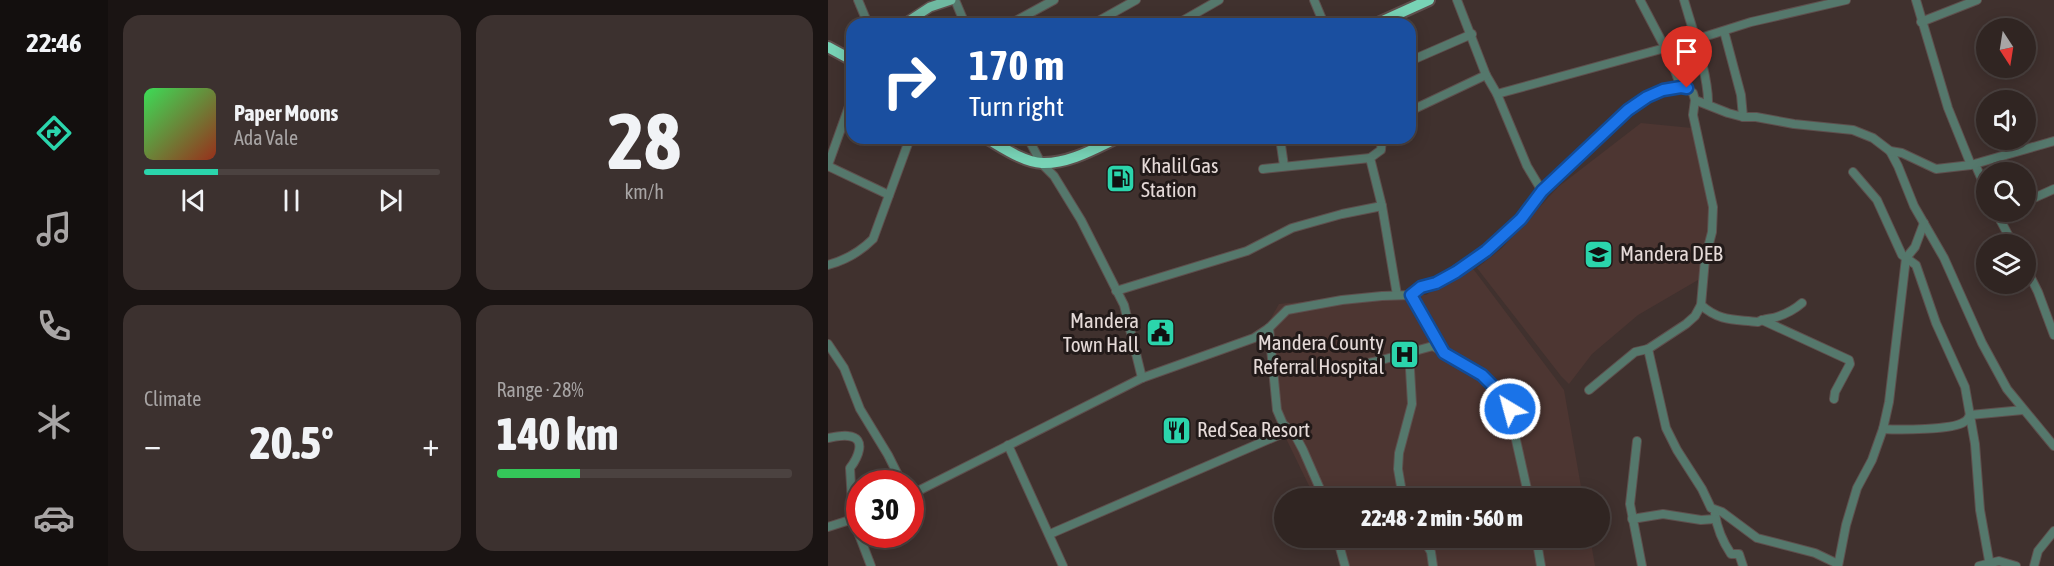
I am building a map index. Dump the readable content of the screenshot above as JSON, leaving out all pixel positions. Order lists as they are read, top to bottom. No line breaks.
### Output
{"places":{"fuel station":["Khalil Gas Station"],"school or university":["Mandera DEB"],"public building":["Mandera Town Hall"],"hospital":["Mandera County Referral Hospital"],"restaurant":["Red Sea Resort"]},"north":"bottom","page":{"tabs":"22:46","tile":[["28","km/h"],"Climate",["Range · 28%","140 km"]],"turn":["170 m","Turn right"],"song":["Paper Moons","Ada Vale"],"heat":["−","20.5°","+"],"limit":"30","trip":"22:48 · 2 min · 560 m"}}
